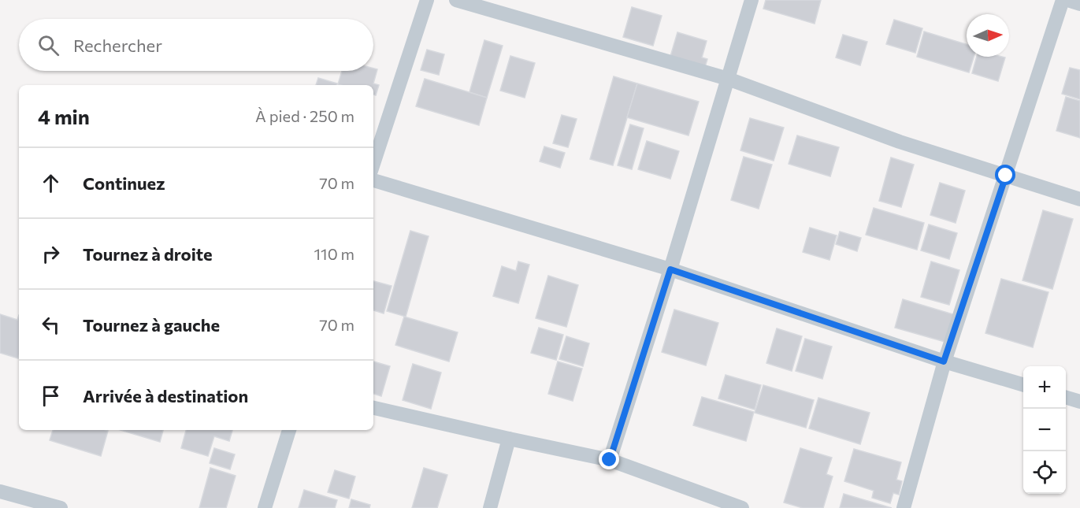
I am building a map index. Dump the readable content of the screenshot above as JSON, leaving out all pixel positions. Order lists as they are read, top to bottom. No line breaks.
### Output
{"north":"right","page":{"search":"Rechercher","heading":["4 min","À pied · 250 m"],"list":[["Continuez","70 m"],["Tournez à droite","110 m"],["Tournez à gauche","70 m"],"Arrivée à destination"],"map_buttons":["+","−"]}}
